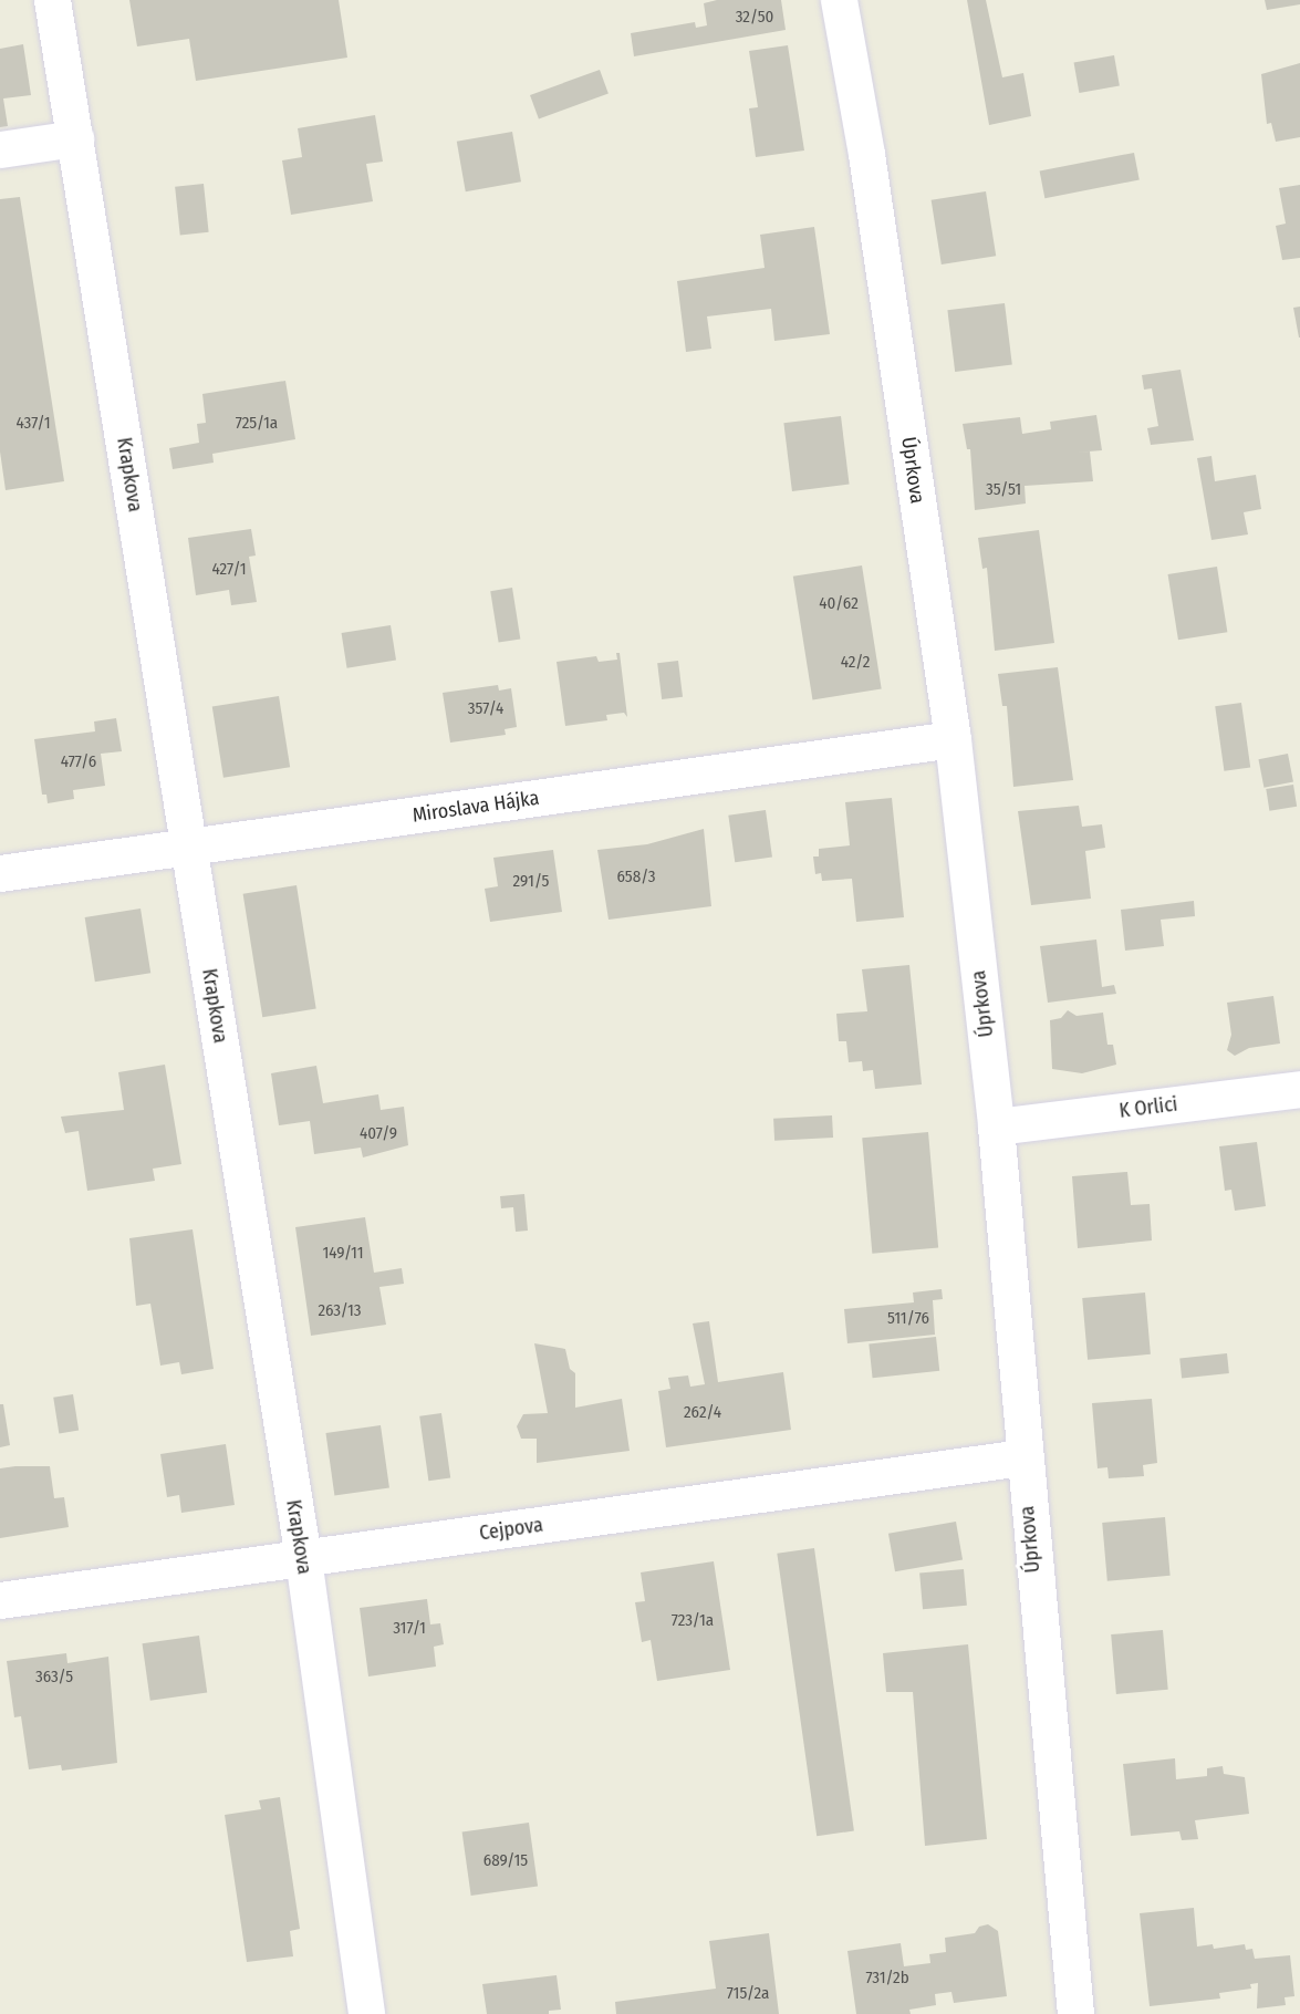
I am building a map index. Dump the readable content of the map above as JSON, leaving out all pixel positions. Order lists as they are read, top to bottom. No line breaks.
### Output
{"streets":{"street":["Úprkova","Krapkova","Miroslava Hájka","K Orlici","Cejpova"]},"crossings":[["Úprkova","Miroslava Hájka"],["Úprkova","K Orlici"],["Úprkova","Cejpova"],["Krapkova","Miroslava Hájka"],["Krapkova","Cejpova"]],"house_numbers":["32/50","437/1","725/1a","35/51","427/1","40/62","42/2","357/4","477/6","658/3","291/5","407/9","149/11","263/13","511/76","262/4","723/1a","317/1","363/5","689/15","731/2b","715/2a"]}
